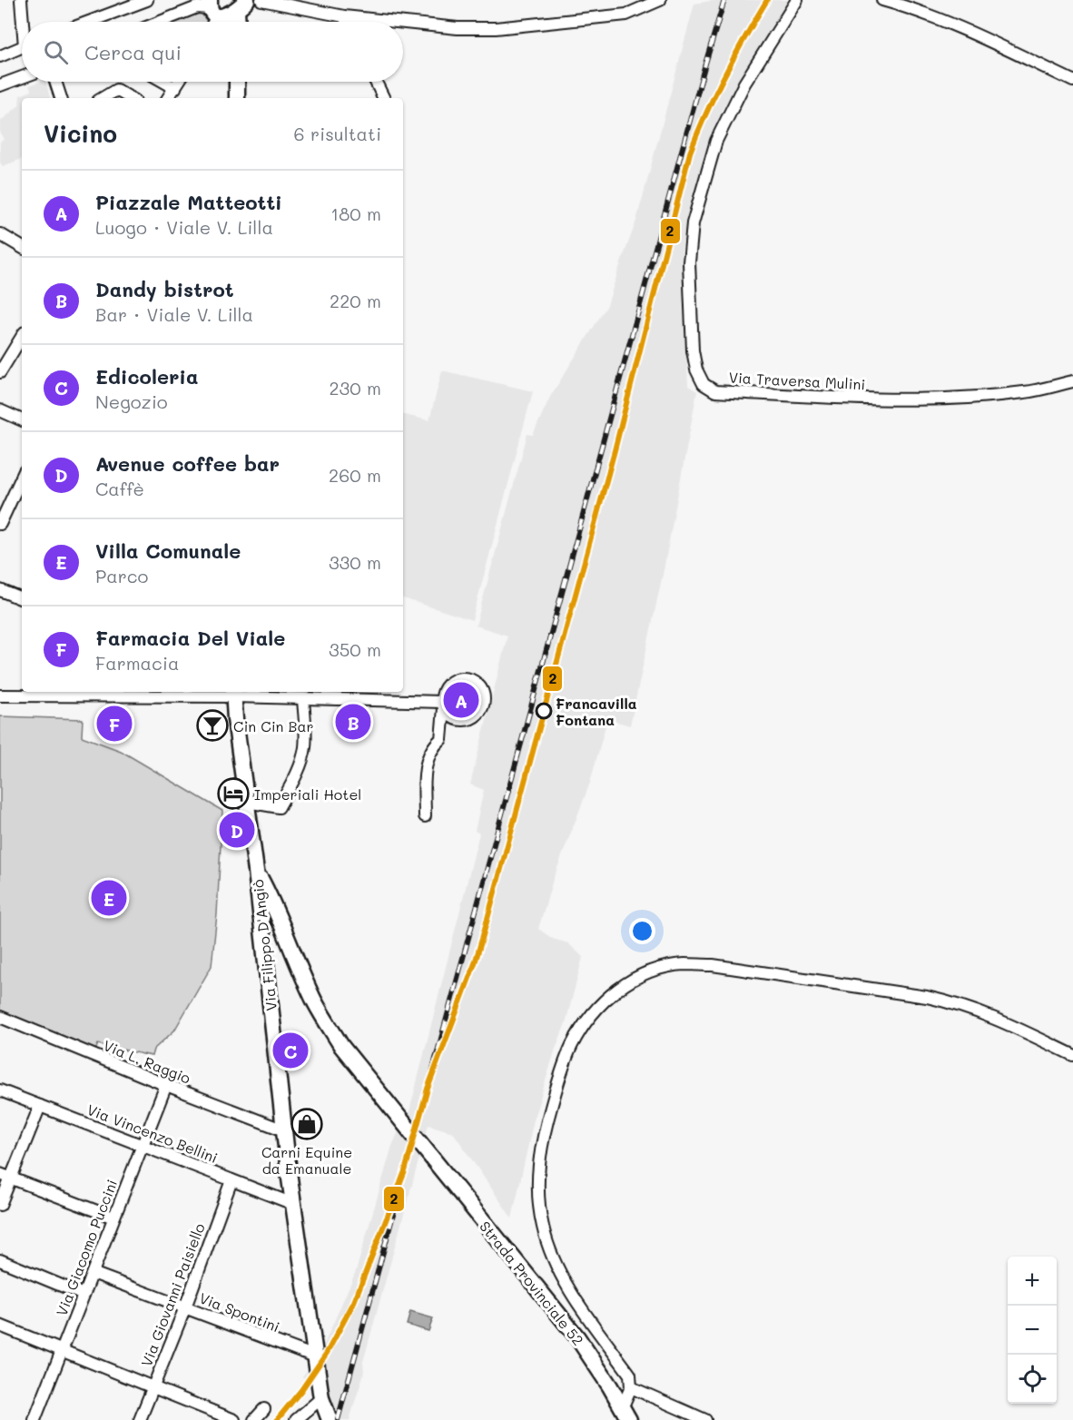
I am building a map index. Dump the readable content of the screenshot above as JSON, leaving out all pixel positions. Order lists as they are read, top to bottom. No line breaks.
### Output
{"streets":{"main road":["Via Filippo D'Angiò","Strada Provinciale 52"],"street":["Via Traversa Mulini","Via L. Raggio","Via Vincenzo Bellini","Via Giacomo Puccini","Via Giovanni Paisiello","Via Spontini"]},"crossings":[["Via Filippo D'Angiò","Via L. Raggio"],["Via Filippo D'Angiò","Via Vincenzo Bellini"],["Via Filippo D'Angiò","Strada Provinciale 52"],["Via Filippo D'Angiò","Via Spontini"],["Via L. Raggio","Via Giacomo Puccini"],["Via Vincenzo Bellini","Via Giacomo Puccini"],["Via Vincenzo Bellini","Via Giovanni Paisiello"],["Via Giacomo Puccini","Via Spontini"],["Via Giovanni Paisiello","Via Spontini"]],"places":{"other":["Francavilla Fontana"],"bar":["Cin Cin Bar"],"hotel":["Imperiali Hotel"],"shop":["Carni Equine da Emanuale"]},"lines":["transit line 2"],"page":{"search":"Cerca qui","heading":["Vicino","6 risultati"],"list":[{"mark":"A","name":"Piazzale Matteotti","note":"Luogo · Viale V. Lilla","value":"180 m"},{"mark":"B","name":"Dandy bistrot","note":"Bar · Viale V. Lilla","value":"220 m"},{"mark":"C","name":"Edicoleria","note":"Negozio","value":"230 m"},{"mark":"D","name":"Avenue coffee bar","note":"Caffè","value":"260 m"},{"mark":"E","name":"Villa Comunale","note":"Parco","value":"330 m"},{"mark":"F","name":"Farmacia Del Viale","note":"Farmacia","value":"350 m"}],"pins":["A","B","F","D","E","C"],"map_buttons":["+","−"]}}
